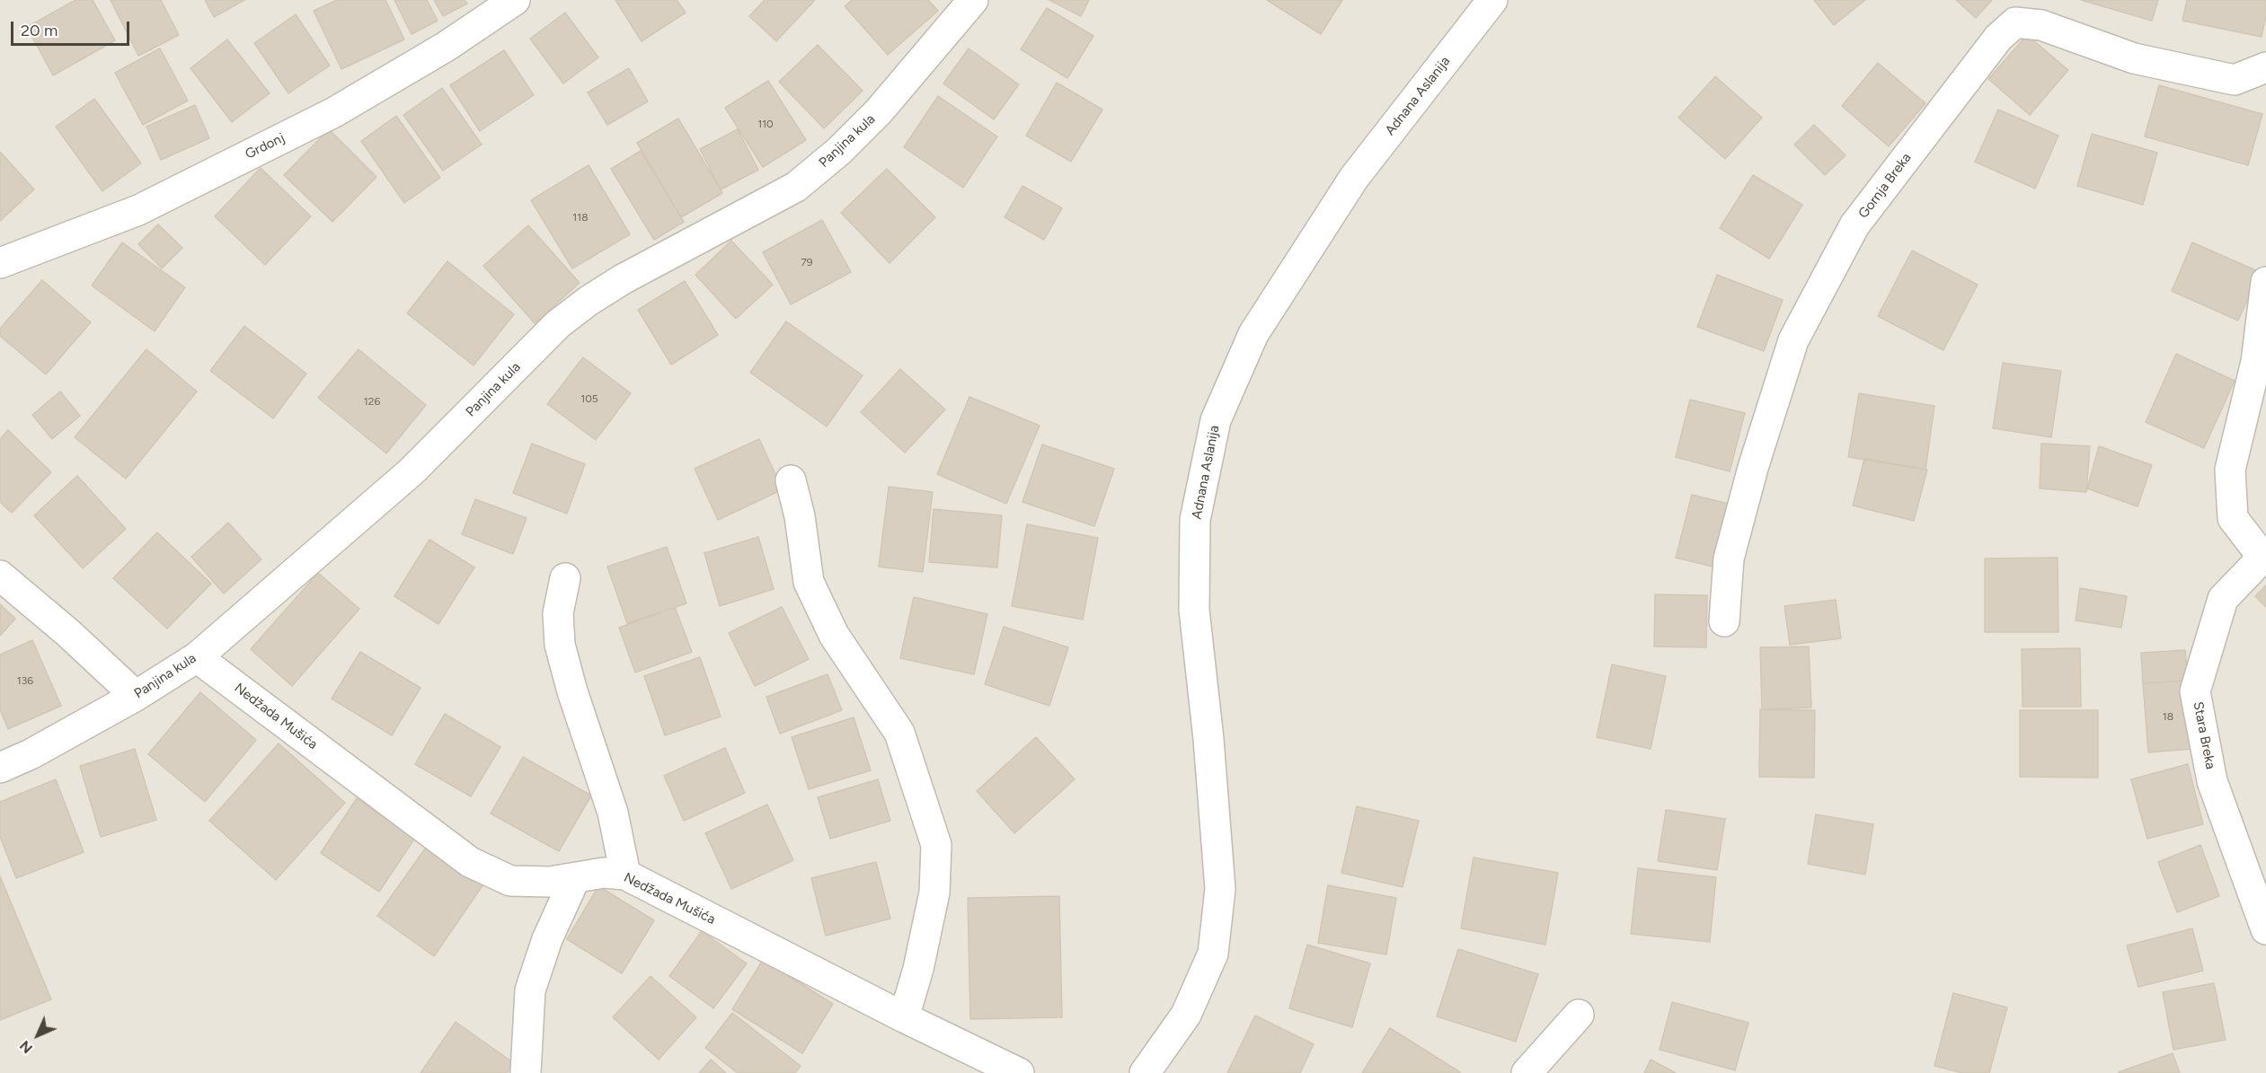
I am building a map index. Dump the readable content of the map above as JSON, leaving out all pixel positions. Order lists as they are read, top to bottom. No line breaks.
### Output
{"streets":{"street":["Adnana Aslanija","Panjina kula","Grdonj","Gornja Breka","Nedžada Mušića","Stara Breka"]},"crossings":[["Panjina kula","Nedžada Mušića"]],"house_numbers":["110","118","79","105","126","136","18"],"scale_bar":"20 m","north":"bottom left"}
